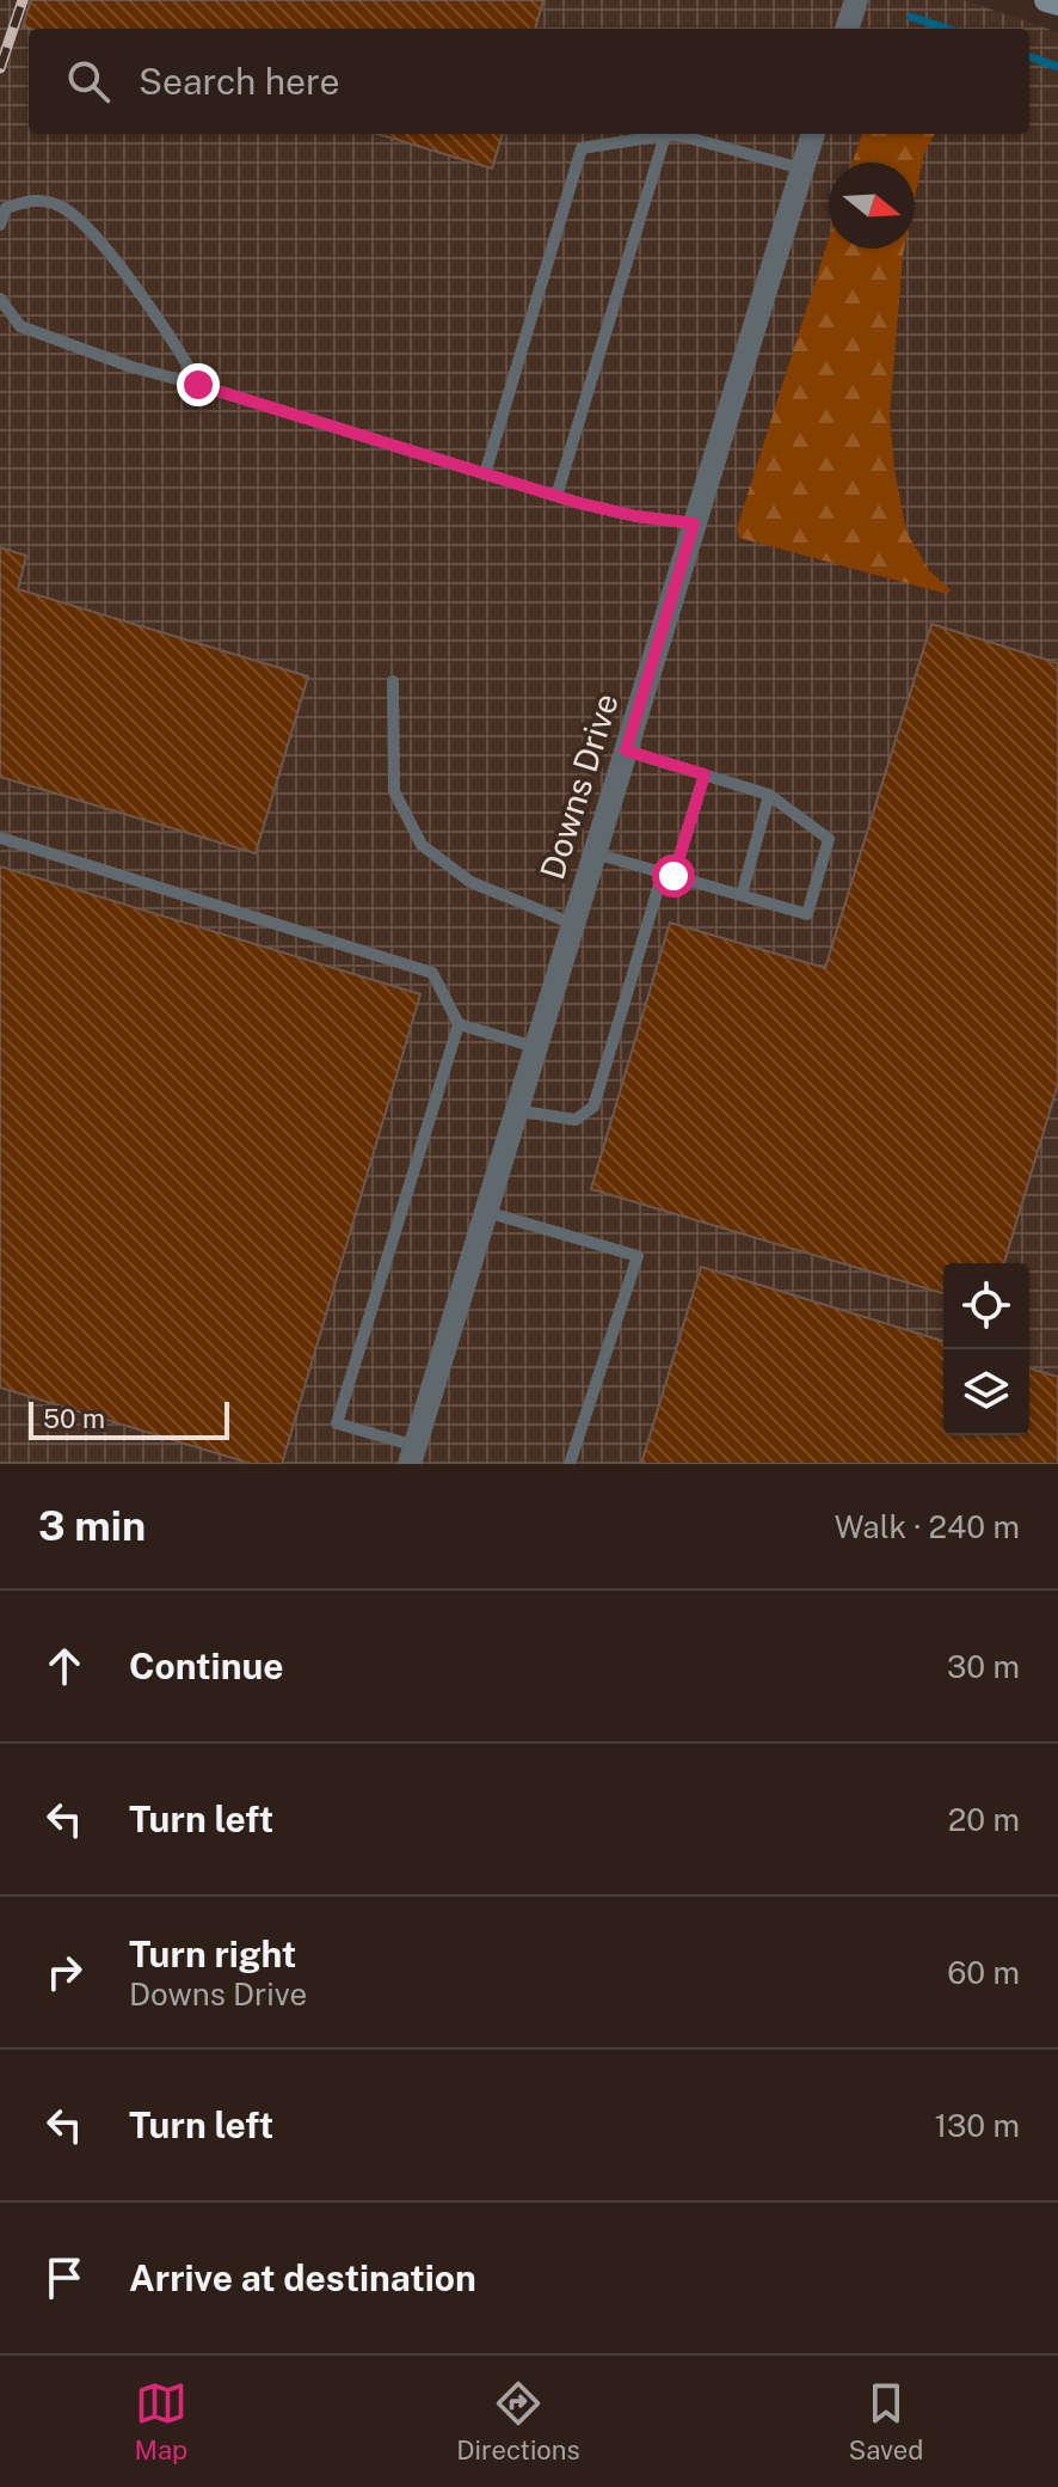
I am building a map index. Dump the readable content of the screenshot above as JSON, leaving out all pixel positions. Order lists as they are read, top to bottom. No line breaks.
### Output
{"streets":{"street":["Downs Drive"]},"scale_bar":"50 m","north":"right","page":{"search":"Search here","scale":"50 m","heading":["3 min","Walk · 240 m"],"list":[["Continue","30 m"],["Turn left","20 m"],["Turn right","Downs Drive","60 m"],["Turn left","130 m"],"Arrive at destination"],"nav":["Map","Directions","Saved"]}}
